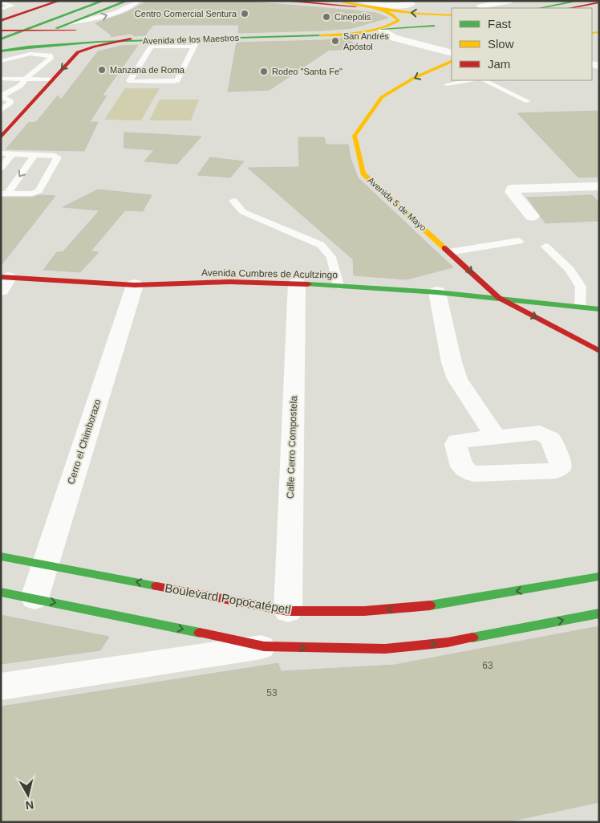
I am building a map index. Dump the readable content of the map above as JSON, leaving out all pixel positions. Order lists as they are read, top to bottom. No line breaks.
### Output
{"streets":{"main road":["Avenida de los Maestros","Avenida 5 de Mayo","Avenida Cumbres de Acultzingo","Boulevard Popocatépetl"],"street":["Cerro el Chimborazo","Calle Cerro Compostela"]},"crossings":[["Avenida 5 de Mayo","Avenida Cumbres de Acultzingo"],["Avenida Cumbres de Acultzingo","Cerro el Chimborazo"],["Avenida Cumbres de Acultzingo","Calle Cerro Compostela"],["Cerro el Chimborazo","Boulevard Popocatépetl"],["Calle Cerro Compostela","Boulevard Popocatépetl"]],"places":["Centro Comercial Sentura","Cinepolis","San Andrés Apóstol","Manzana de Roma","Rodeo \"Santa Fe\""],"house_numbers":["63","53"],"legend":["Fast","Slow","Jam"],"north":"bottom"}
